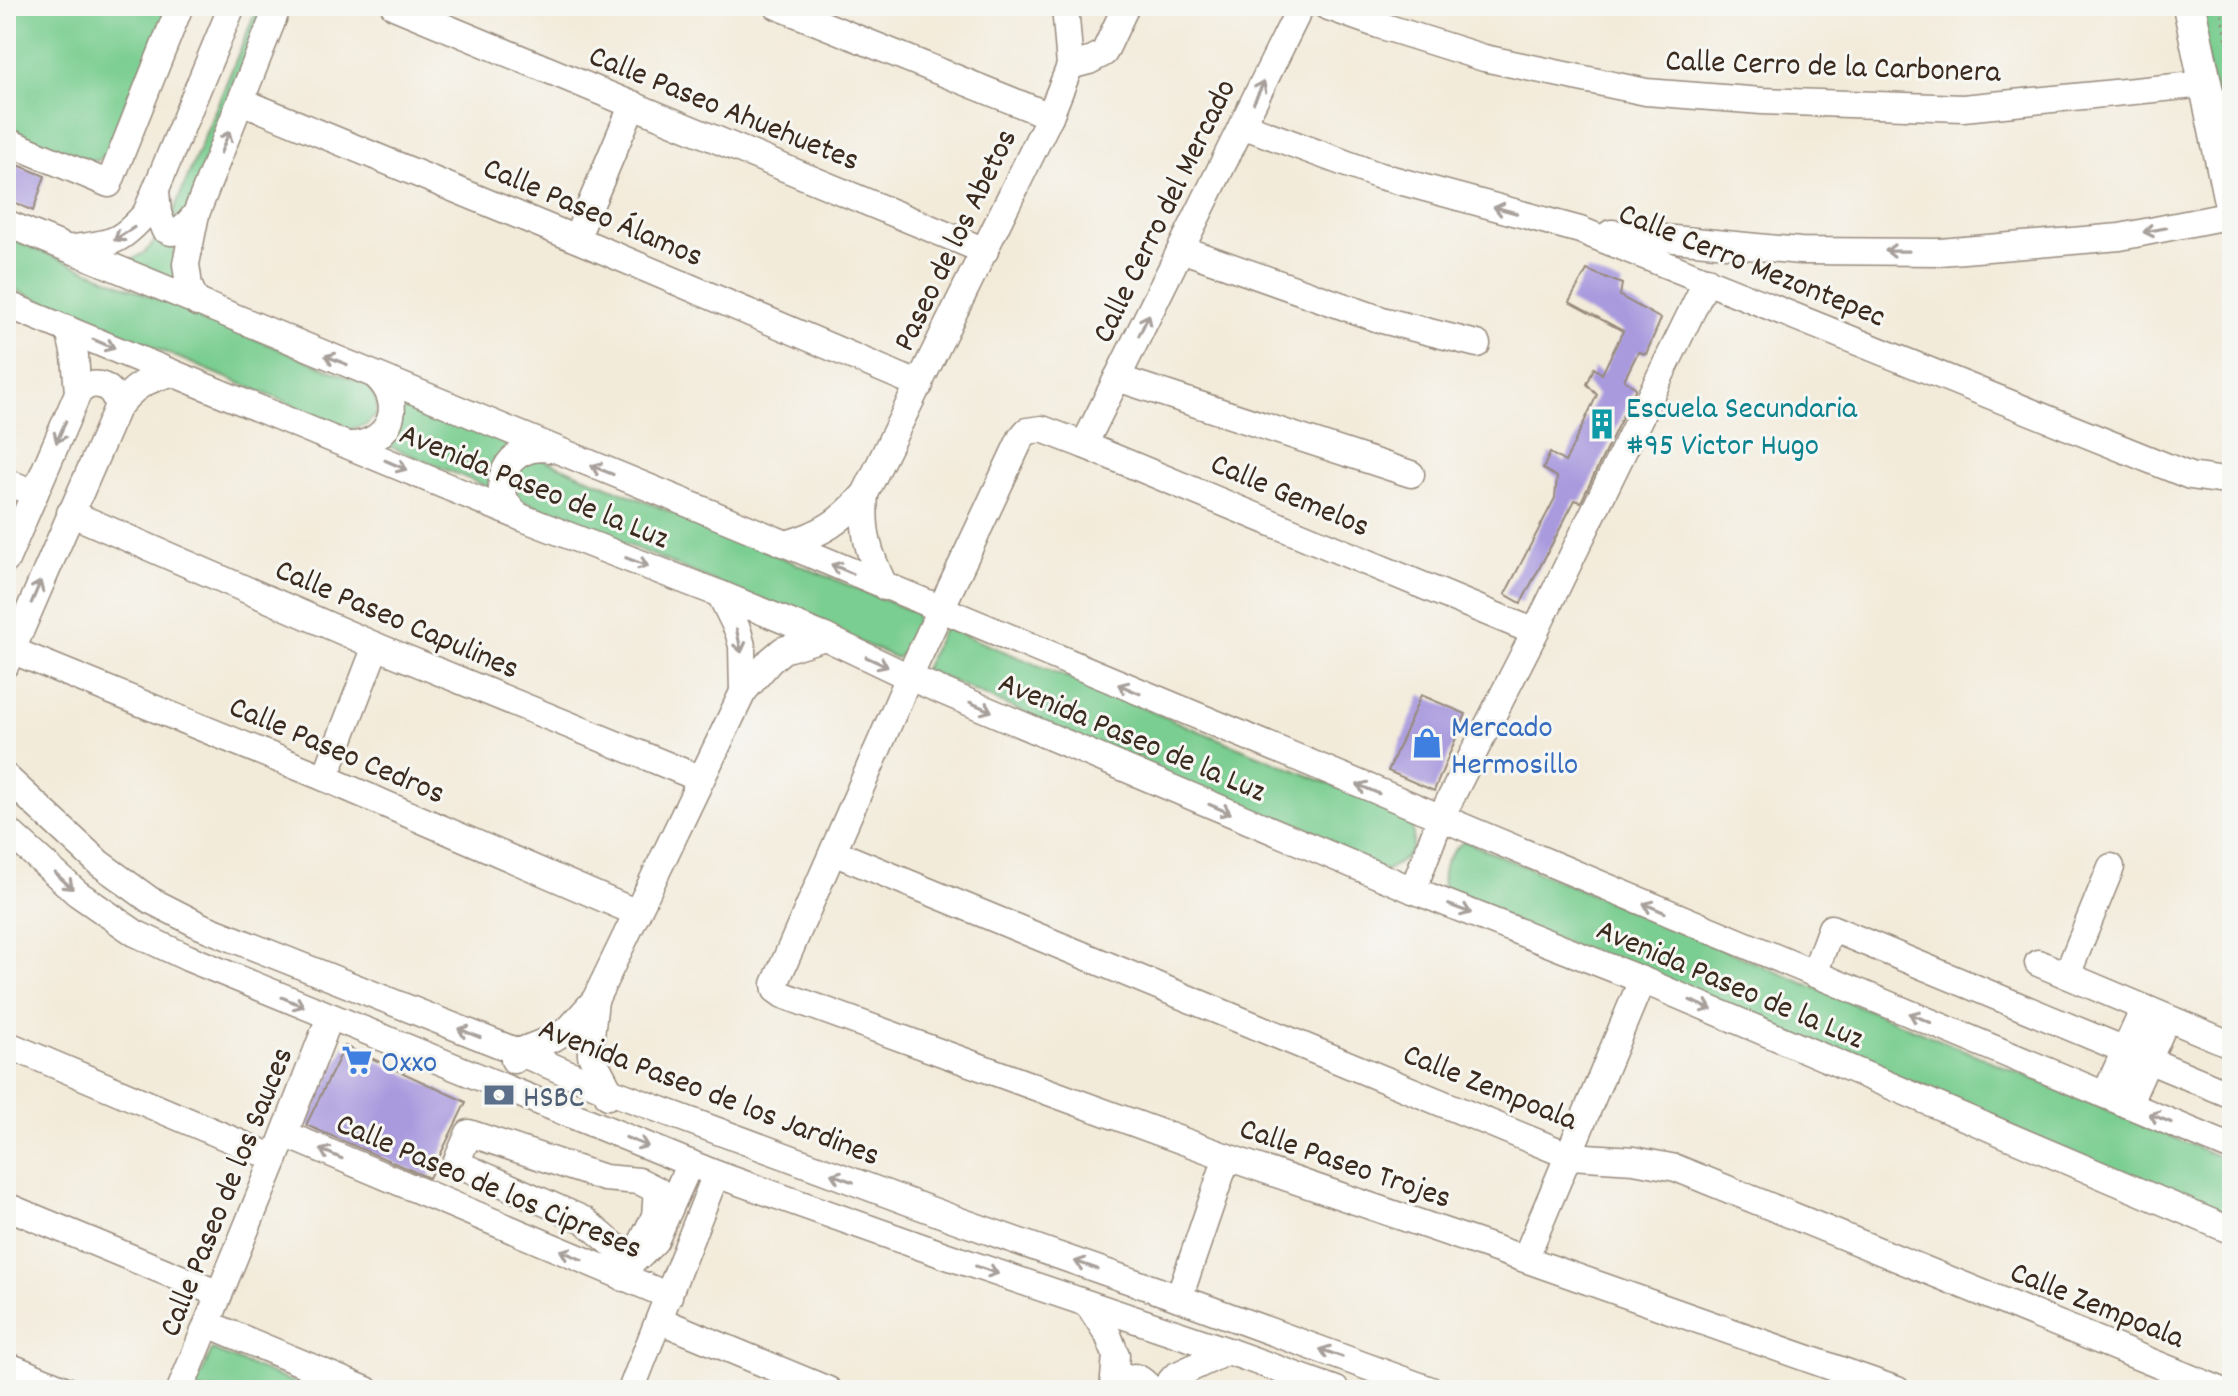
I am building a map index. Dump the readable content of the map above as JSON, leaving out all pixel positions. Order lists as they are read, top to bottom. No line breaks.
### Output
{"streets":{"street":["Calle Cerro de la Carbonera","Calle Paseo Ahuehuetes","Calle Paseo Álamos","Calle Cerro del Mercado","Paseo de los Abetos","Calle Cerro Mezontepec","Avenida Paseo de la Luz","Calle Gemelos","Calle Paseo Capulines","Calle Paseo Cedros","Calle Zempoala","Avenida Paseo de los Jardines","Calle Paseo Trojes","Calle Paseo de los Cipreses","Calle Paseo de los Sauces"]},"crossings":[["Calle Paseo Ahuehuetes","Paseo de los Abetos"],["Calle Paseo Álamos","Paseo de los Abetos"],["Calle Cerro del Mercado","Calle Cerro Mezontepec"],["Calle Cerro del Mercado","Calle Gemelos"],["Paseo de los Abetos","Avenida Paseo de la Luz"],["Avenida Paseo de la Luz","Calle Gemelos"],["Calle Zempoala","Calle Paseo Trojes"],["Calle Paseo de los Cipreses","Calle Paseo de los Sauces"]],"one_way":["Calle Cerro del Mercado"],"places":{"building":["Escuela Secundaria #95 Victor Hugo"],"shop":["Mercado Hermosillo"],"supermarket":["Oxxo"],"bank":["HSBC"]}}
